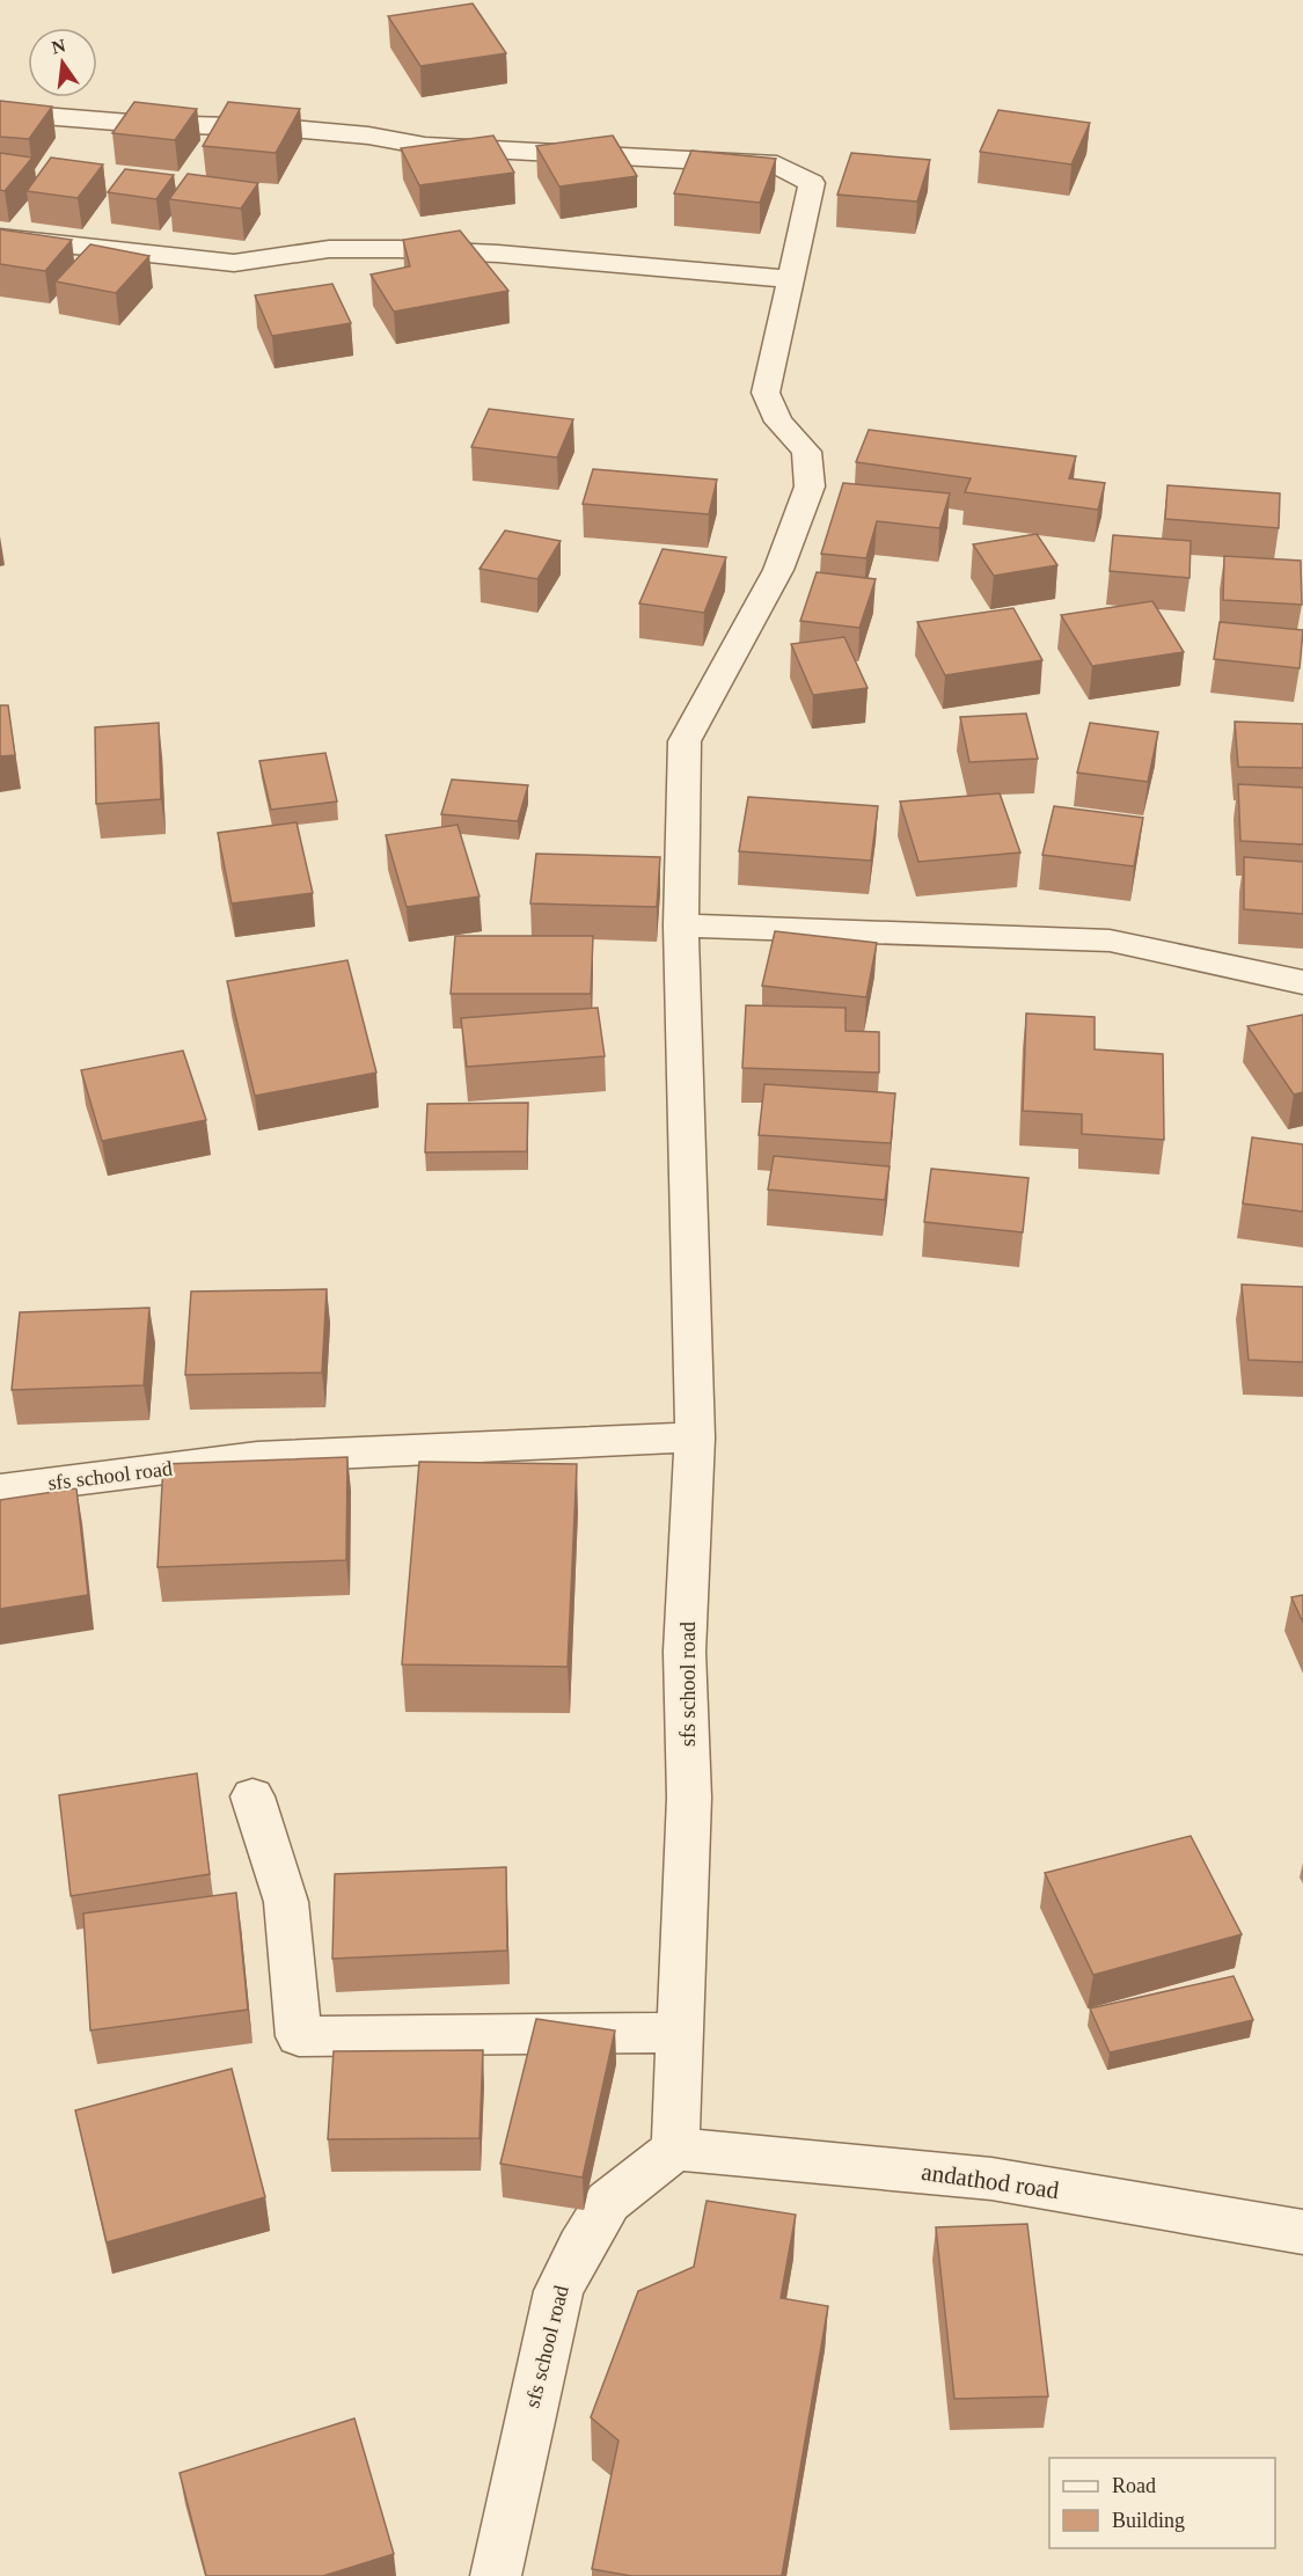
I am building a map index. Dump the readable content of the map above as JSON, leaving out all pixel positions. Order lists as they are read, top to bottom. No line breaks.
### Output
{"streets":{"street":["sfs school road","andathod road"]},"crossings":[["sfs school road","andathod road"]],"legend":["Road","Building"],"north":"top"}
